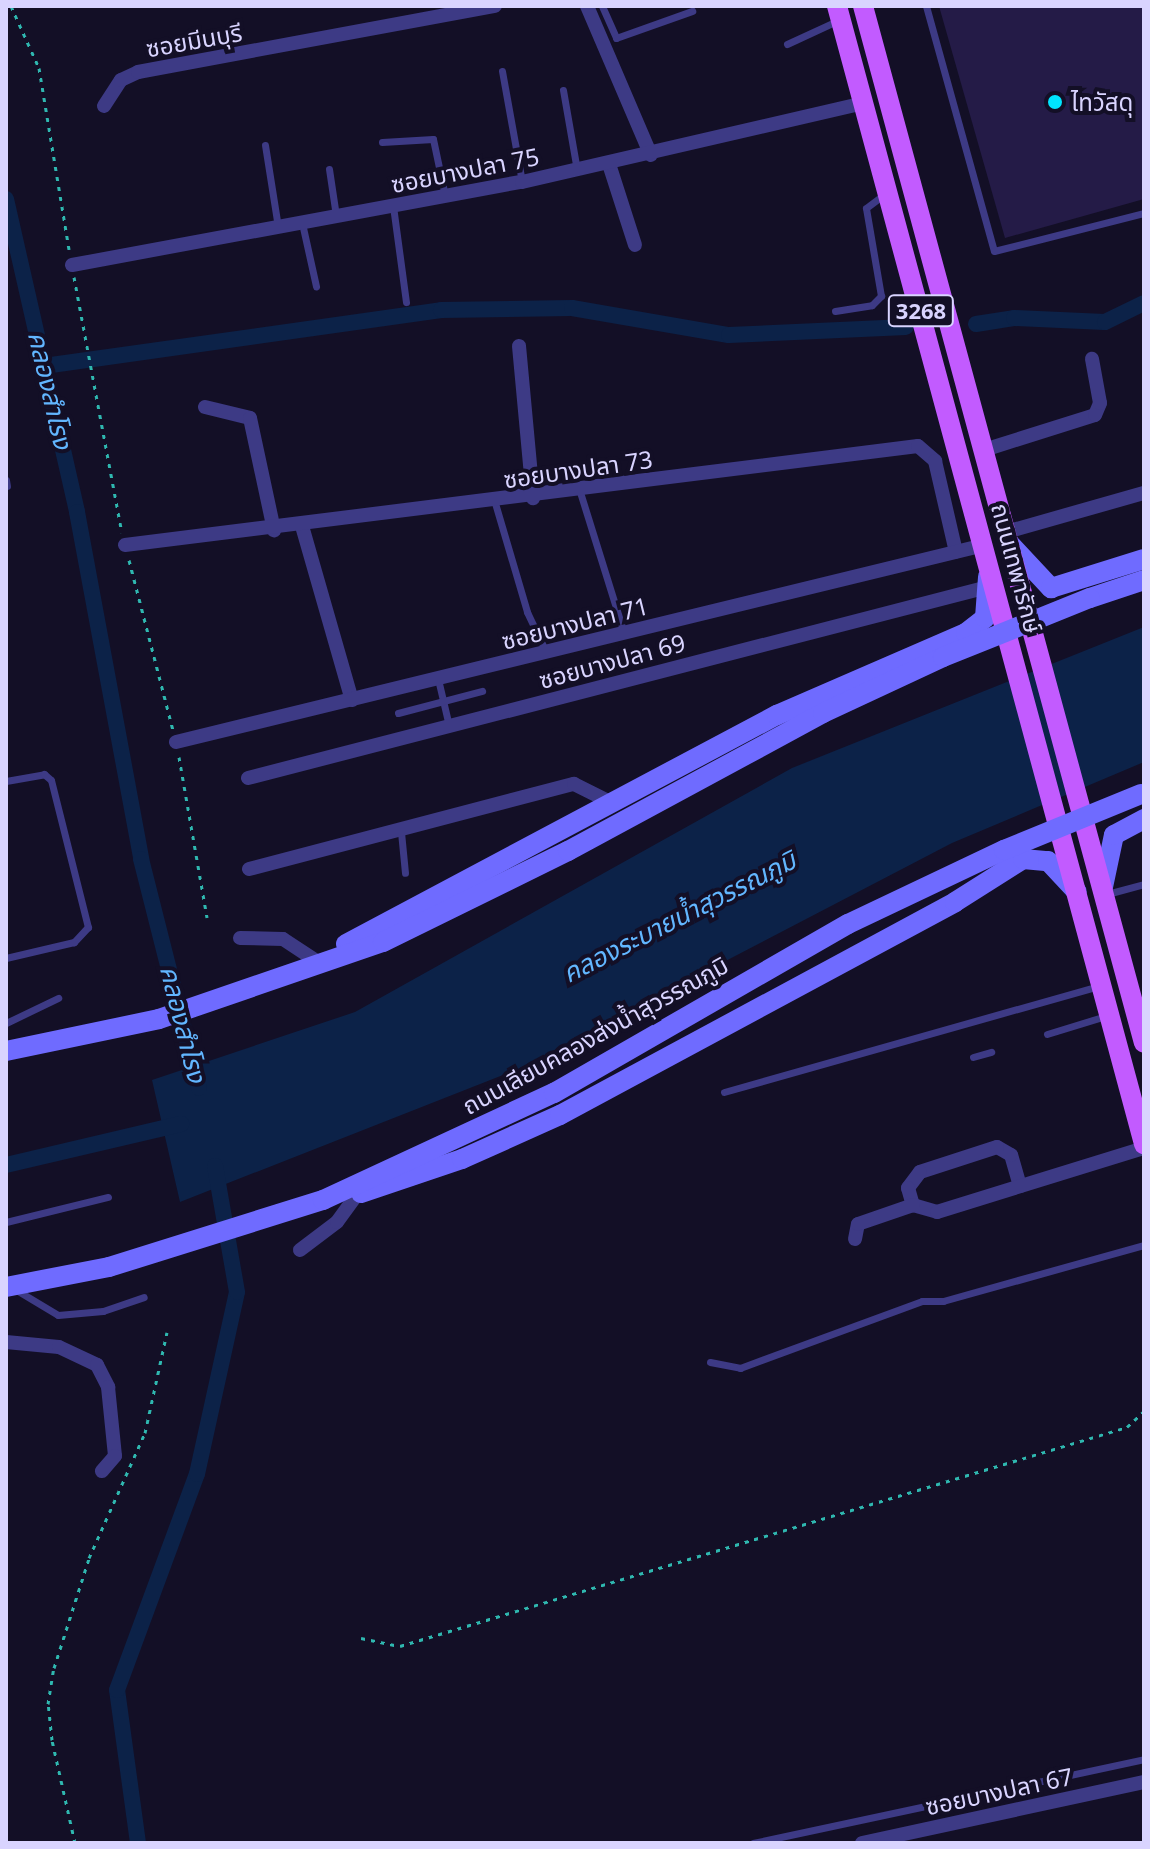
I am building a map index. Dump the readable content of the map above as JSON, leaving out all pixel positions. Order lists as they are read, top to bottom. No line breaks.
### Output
{"streets":{"main road":["3268","ถนนเทพารักษ์","ถนนเลียบคลองส่งน้ำสุวรรณภูมิ"],"street":["ซอยมีนบุรี","ซอยบางปลา 75","ซอยบางปลา 73","ซอยบางปลา 71","ซอยบางปลา 69","ซอยบางปลา 67"]},"crossings":[["ซอยบางปลา 75","ถนนเทพารักษ์"],["ซอยบางปลา 73","ซอยบางปลา 71"],["ถนนเทพารักษ์","ซอยบางปลา 71"]],"water":["คลองสำโรง","คลองระบายน้ำสุวรรณภูมิ"],"places":["ไทวัสดุ"]}
